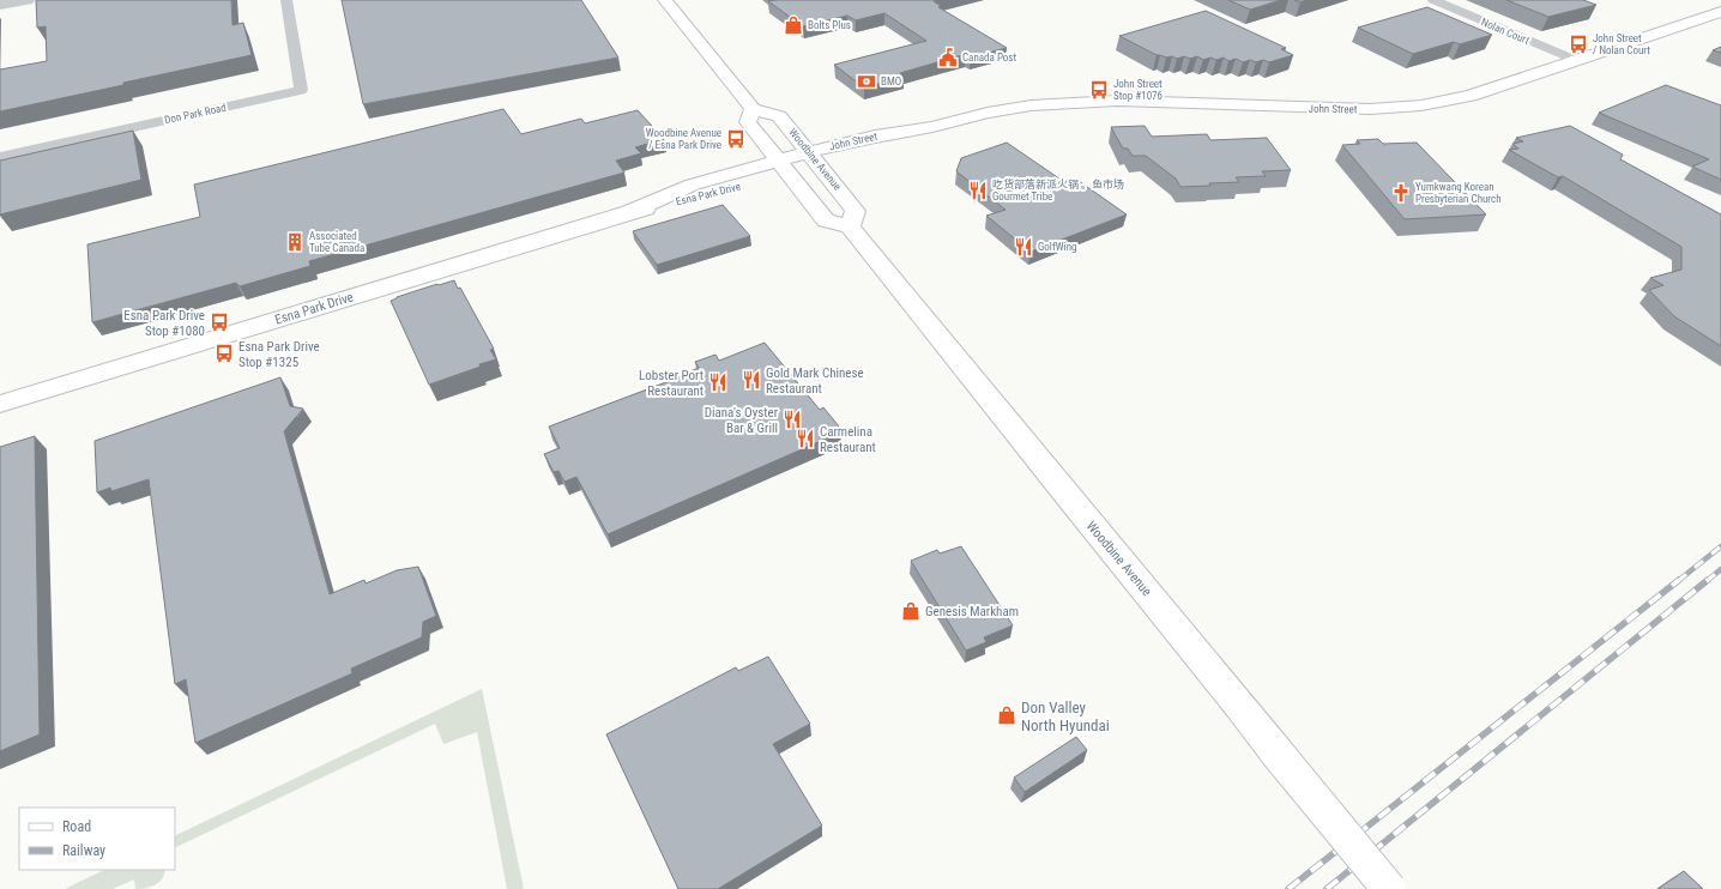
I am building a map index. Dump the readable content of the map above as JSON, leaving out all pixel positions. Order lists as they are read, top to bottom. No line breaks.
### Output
{"streets":{"main road":["John Street","Woodbine Avenue","Esna Park Drive"],"street":["Nolan Court","Don Park Road"]},"crossings":[["Nolan Court","John Street"],["John Street","Woodbine Avenue"],["John Street","Esna Park Drive"]],"places":{"shop":["Bolts Plus","Genesis Markham","Don Valley North Hyundai"],"bus stop":["John Street / Nolan Court","John Street Stop #1076","Woodbine Avenue / Esna Park Drive","Esna Park Drive Stop #1080","Esna Park Drive Stop #1325"],"public building":["Canada Post"],"bank":["BMO"],"restaurant":["吃货部落新派火锅 。鱼市场 Gourmet Tribe","GolfWing","Gold Mark Chinese Restaurant","Lobster Port Restaurant","Diana's Oyster Bar & Grill","Carmelina Restaurant"],"church":["Yumkwang Korean Presbyterian Church"],"building":["Associated Tube Canada"]},"legend":["Road","Railway"]}
